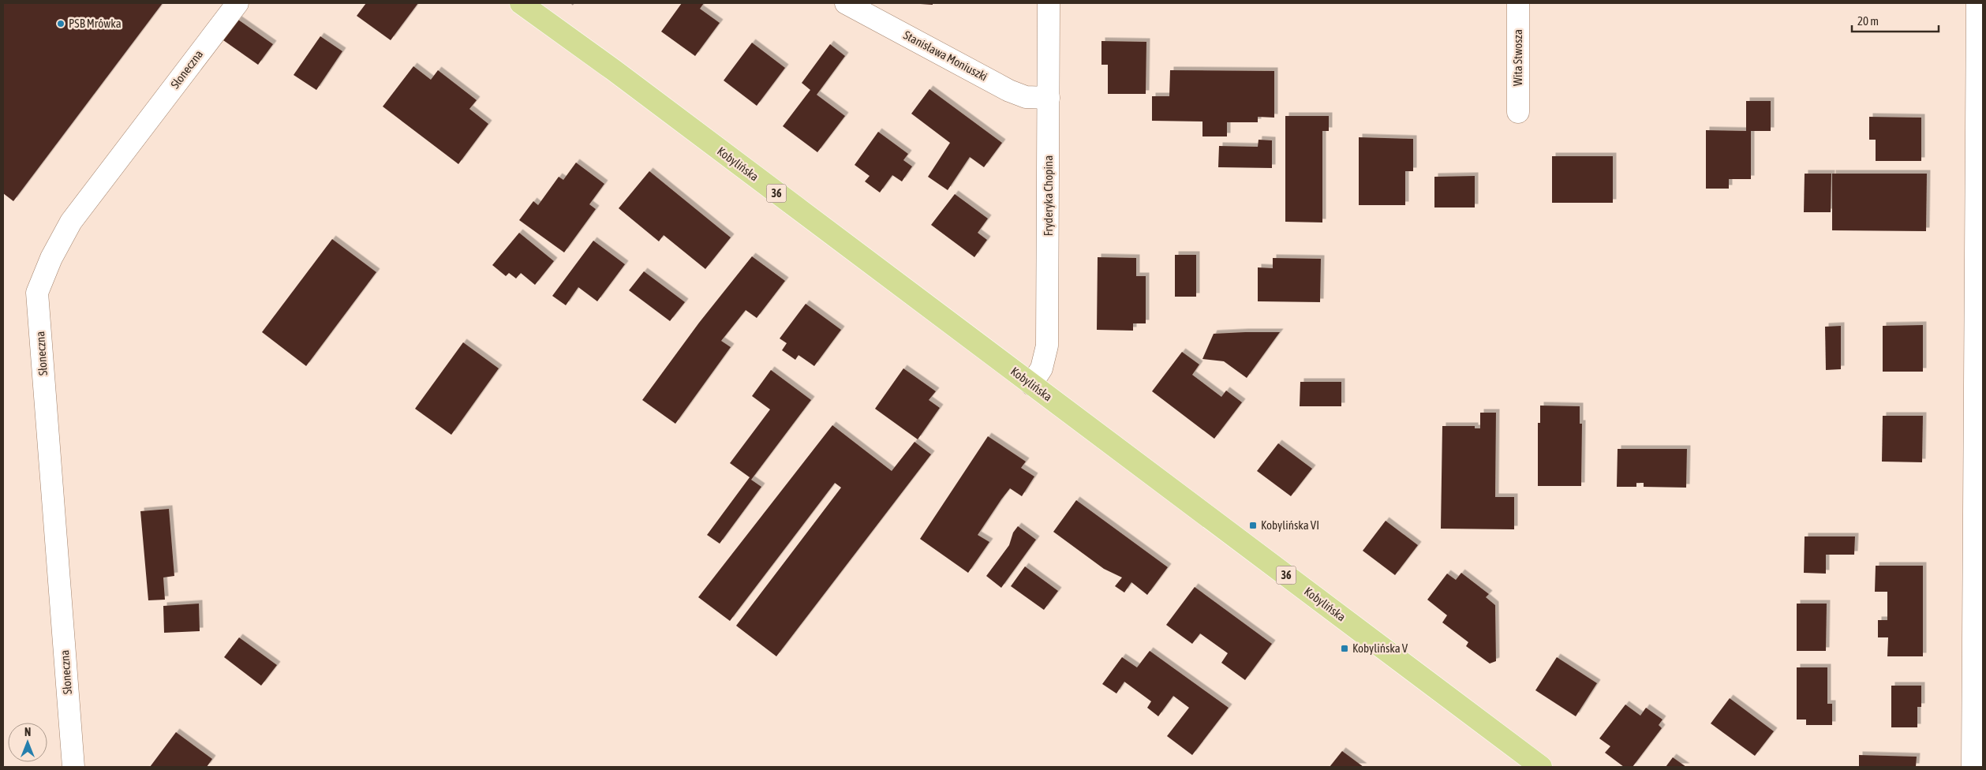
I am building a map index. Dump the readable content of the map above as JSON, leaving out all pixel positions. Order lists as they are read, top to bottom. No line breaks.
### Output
{"streets":{"main road":["Kobylińska","36"],"street":["Stanisława Moniuszki","Wita Stwosza","Słoneczna","Fryderyka Chopina"]},"crossings":[["Stanisława Moniuszki","Fryderyka Chopina"],["Kobylińska","Fryderyka Chopina"]],"places":{"other":["PSB Mrówka"],"transit":["Kobylińska VI","Kobylińska V"]},"scale_bar":"20 m","north":"top"}
